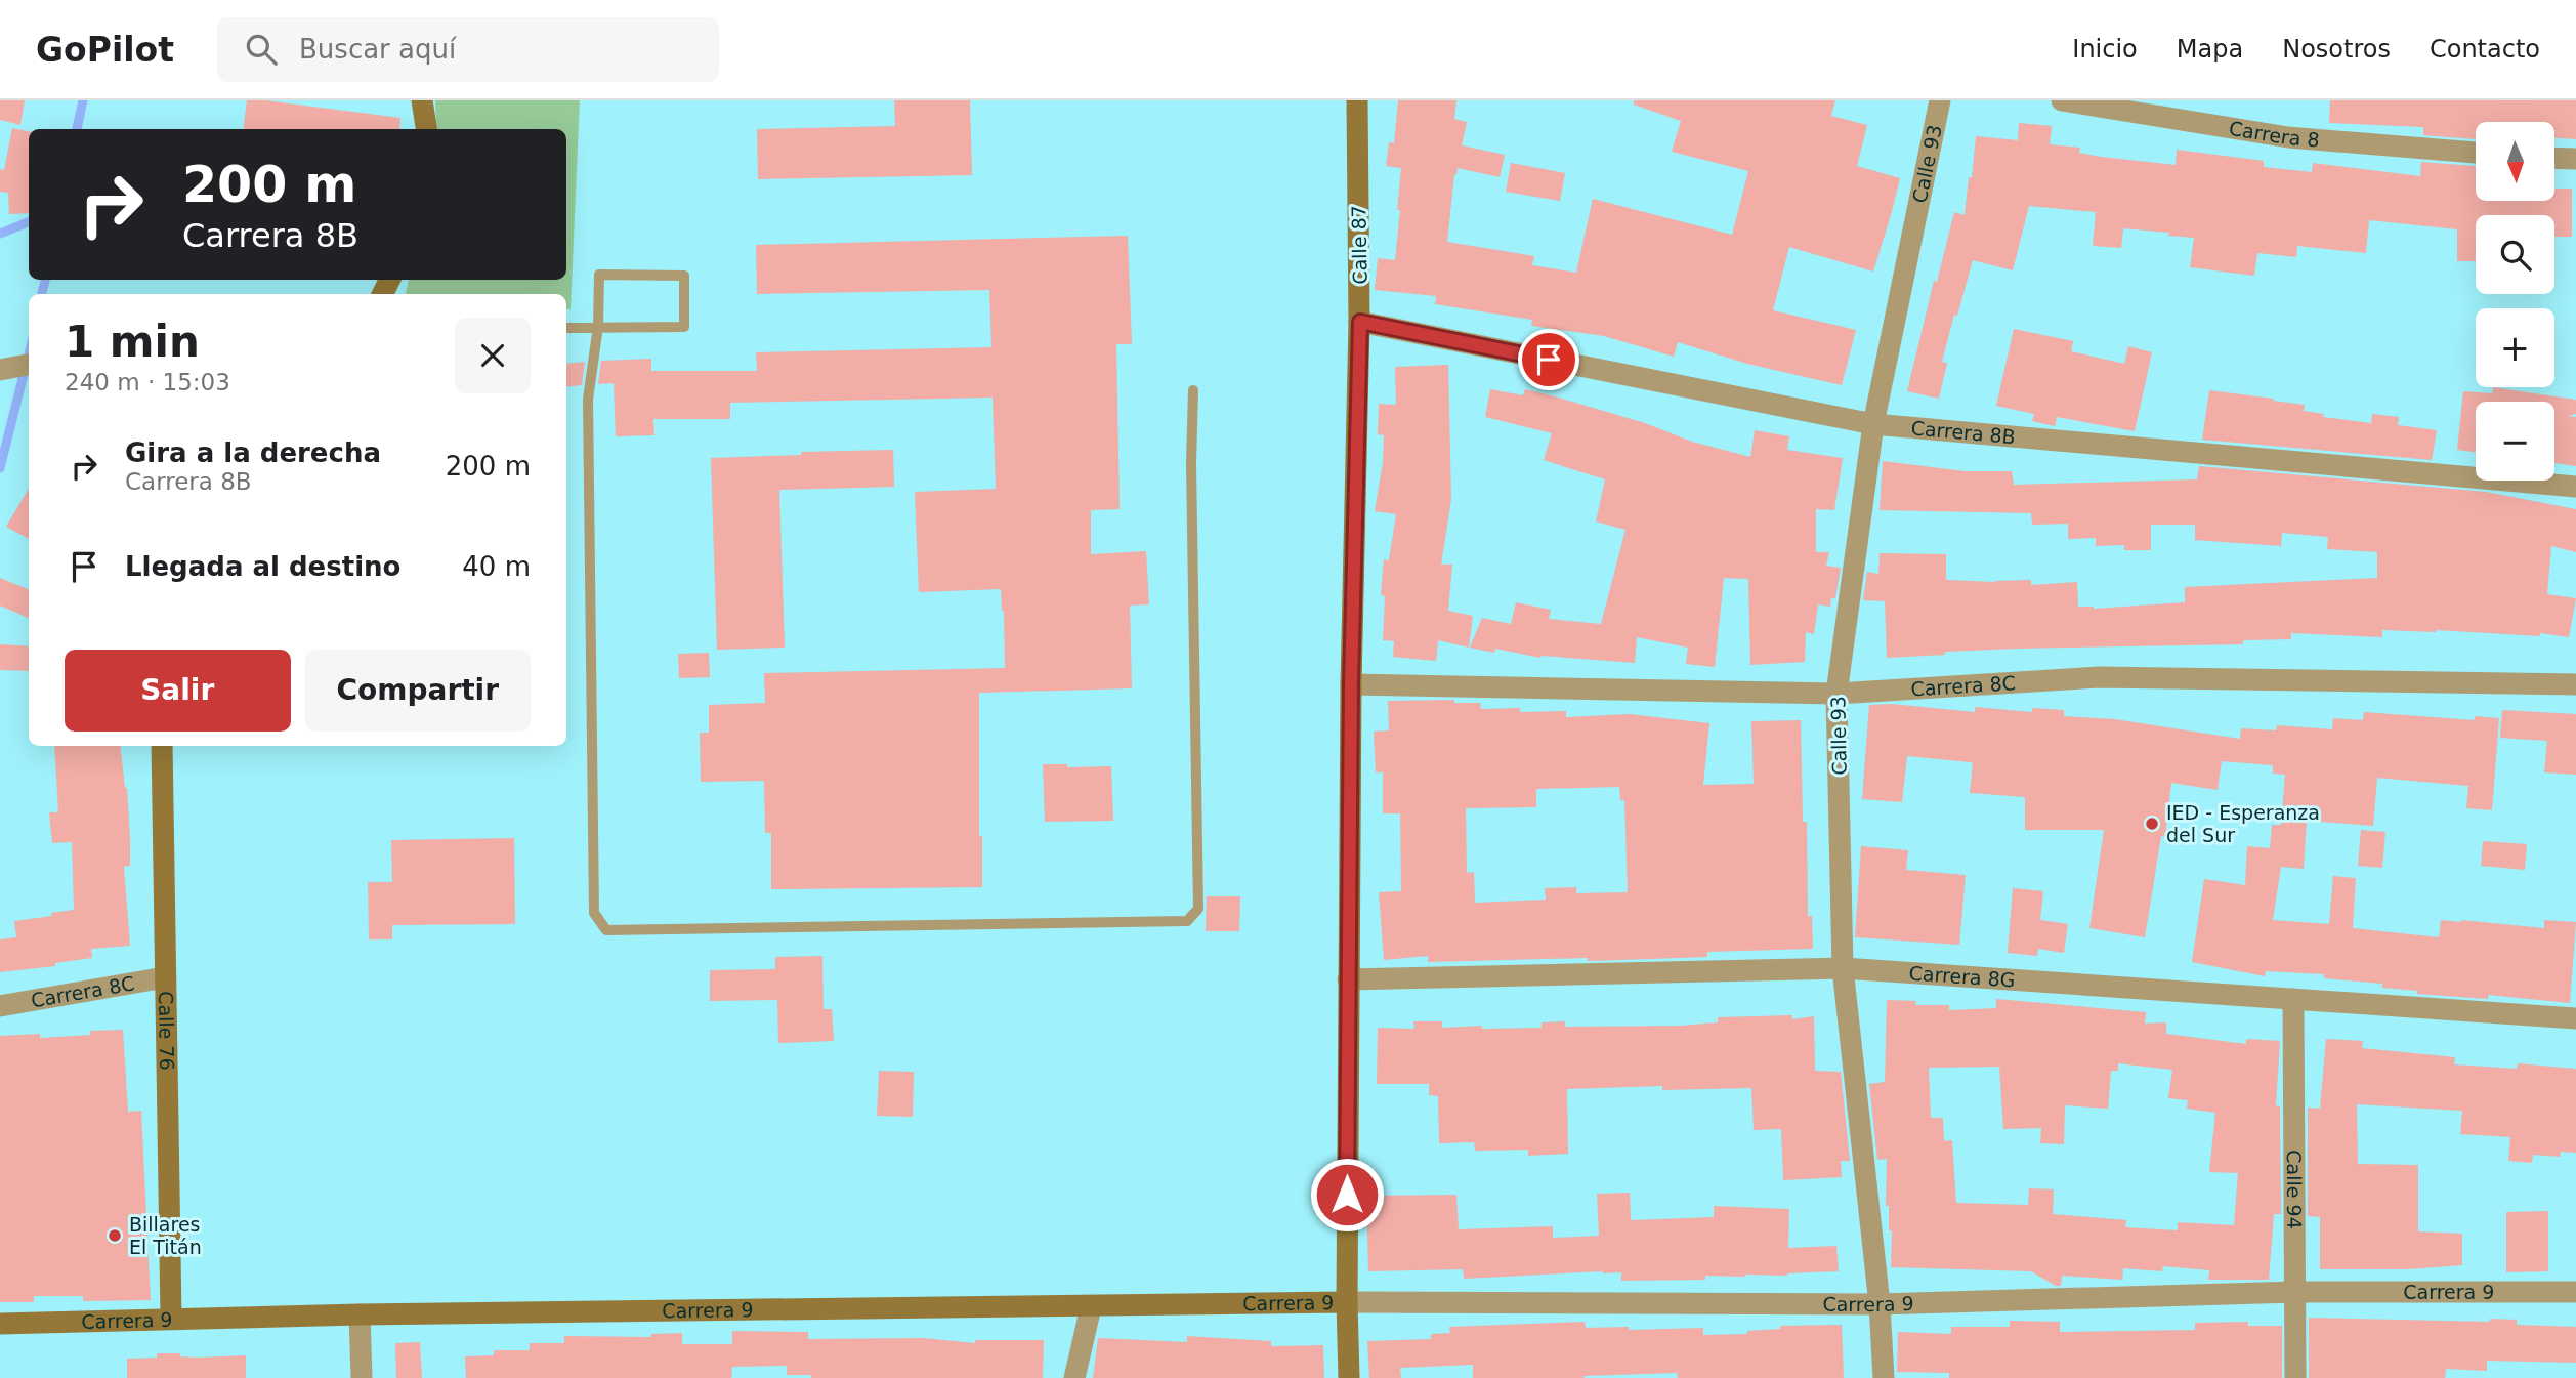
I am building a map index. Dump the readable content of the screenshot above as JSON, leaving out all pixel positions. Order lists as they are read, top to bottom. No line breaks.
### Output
{"streets":{"street":["Carrera 8","Calle 93","Calle 87","Carrera 8B","Carrera 8C","Carrera 8G","Calle 76","Calle 94","Carrera 9"]},"crossings":[["Calle 93","Carrera 8B"],["Calle 93","Carrera 8C"],["Calle 93","Carrera 8G"],["Calle 93","Carrera 9"],["Calle 87","Carrera 8B"],["Calle 87","Carrera 8C"],["Calle 87","Carrera 8G"],["Calle 87","Carrera 9"],["Carrera 8C","Calle 76"],["Carrera 8G","Calle 94"],["Calle 76","Carrera 9"],["Calle 94","Carrera 9"]],"places":["IED - Esperanza del Sur","Billares El Titán"],"north":"bottom","page":{"header":"GoPilot","search":"Buscar aquí","nav":["Inicio","Mapa","Nosotros","Contacto"],"map_buttons":["+","−"],"turn":["200 m","Carrera 8B"],"heading":["1 min","240 m · 15:03"],"list":[{"name":"Gira a la derecha","note":"Carrera 8B","value":"200 m"},{"name":"Llegada al destino","value":"40 m"}],"buttons":["Salir","Compartir"]}}
